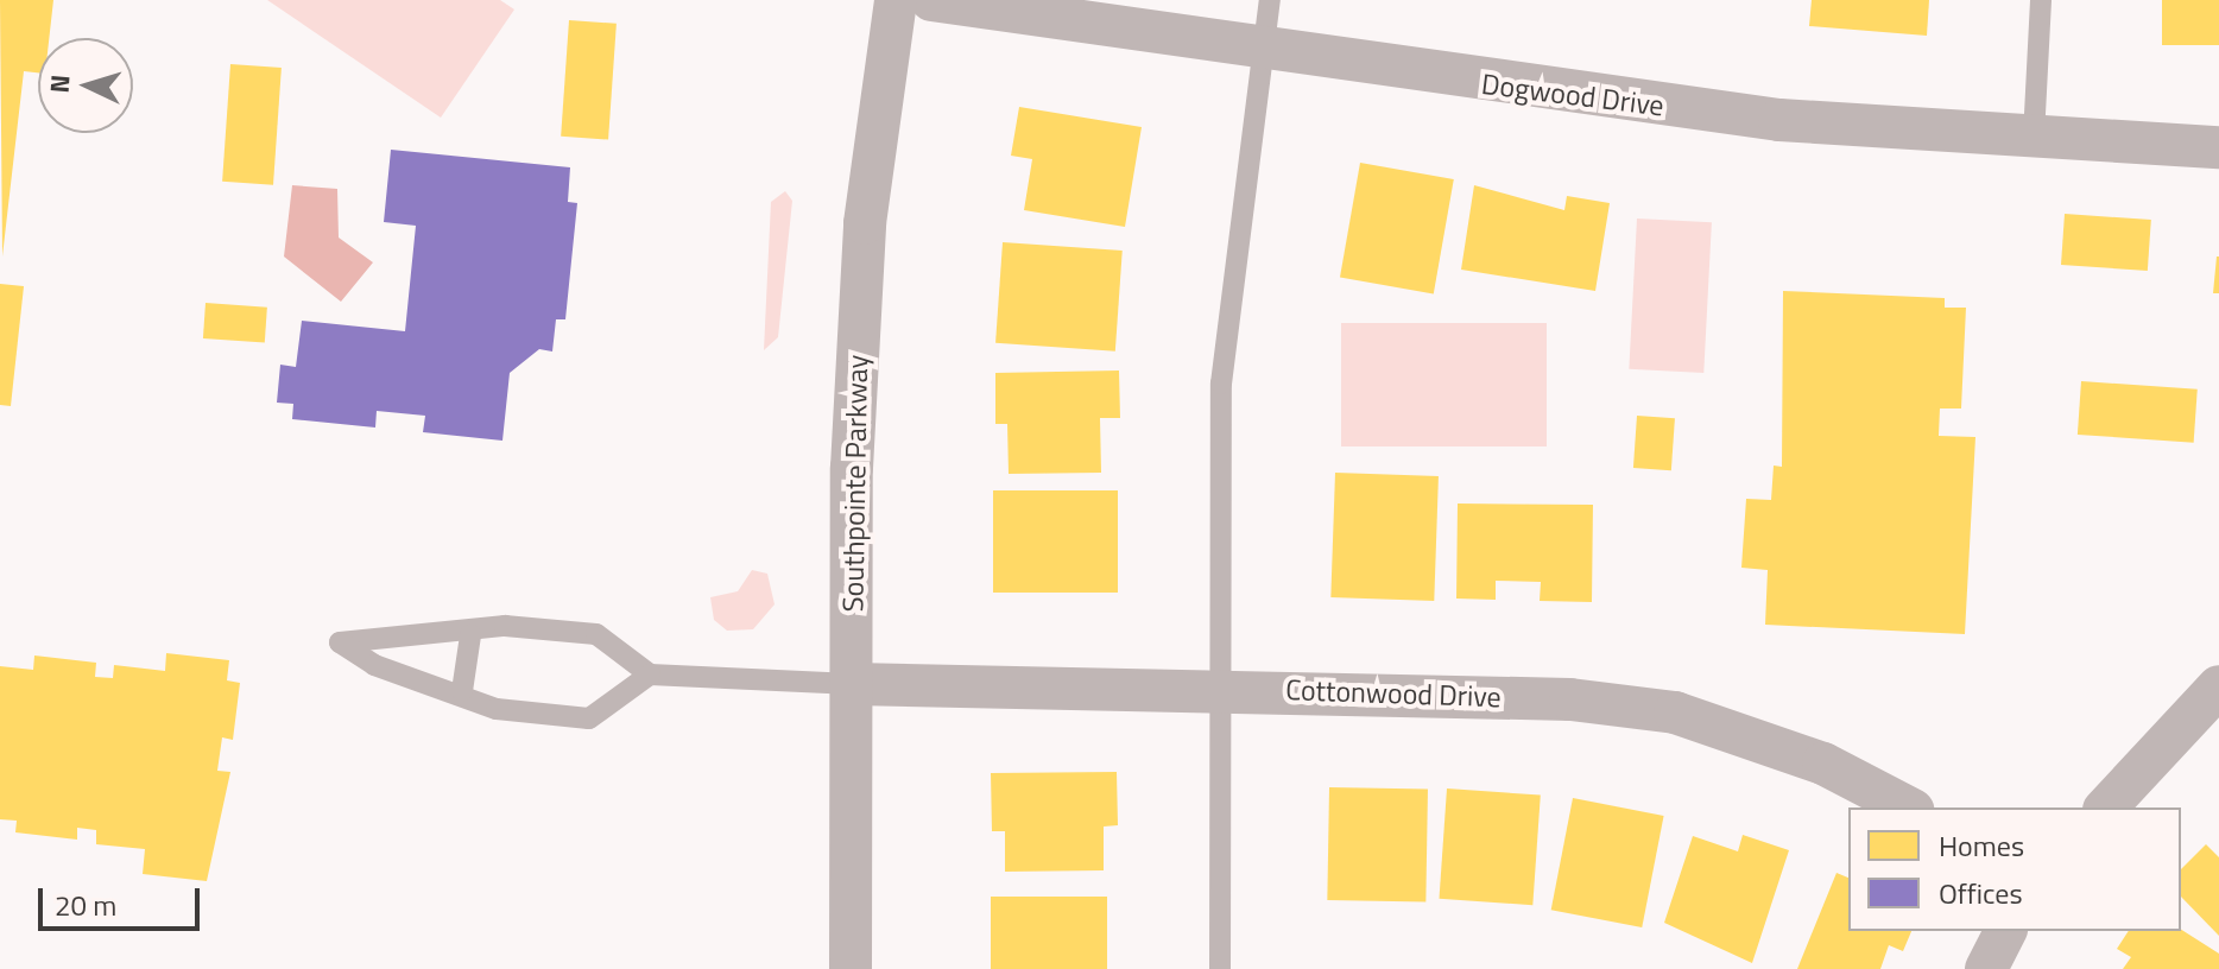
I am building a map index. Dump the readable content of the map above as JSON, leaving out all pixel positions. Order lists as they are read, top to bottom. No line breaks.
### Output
{"streets":{"street":["Dogwood Drive","Southpointe Parkway","Cottonwood Drive"]},"crossings":[["Southpointe Parkway","Cottonwood Drive"]],"legend":["Homes","Offices"],"scale_bar":"20 m","north":"left"}
